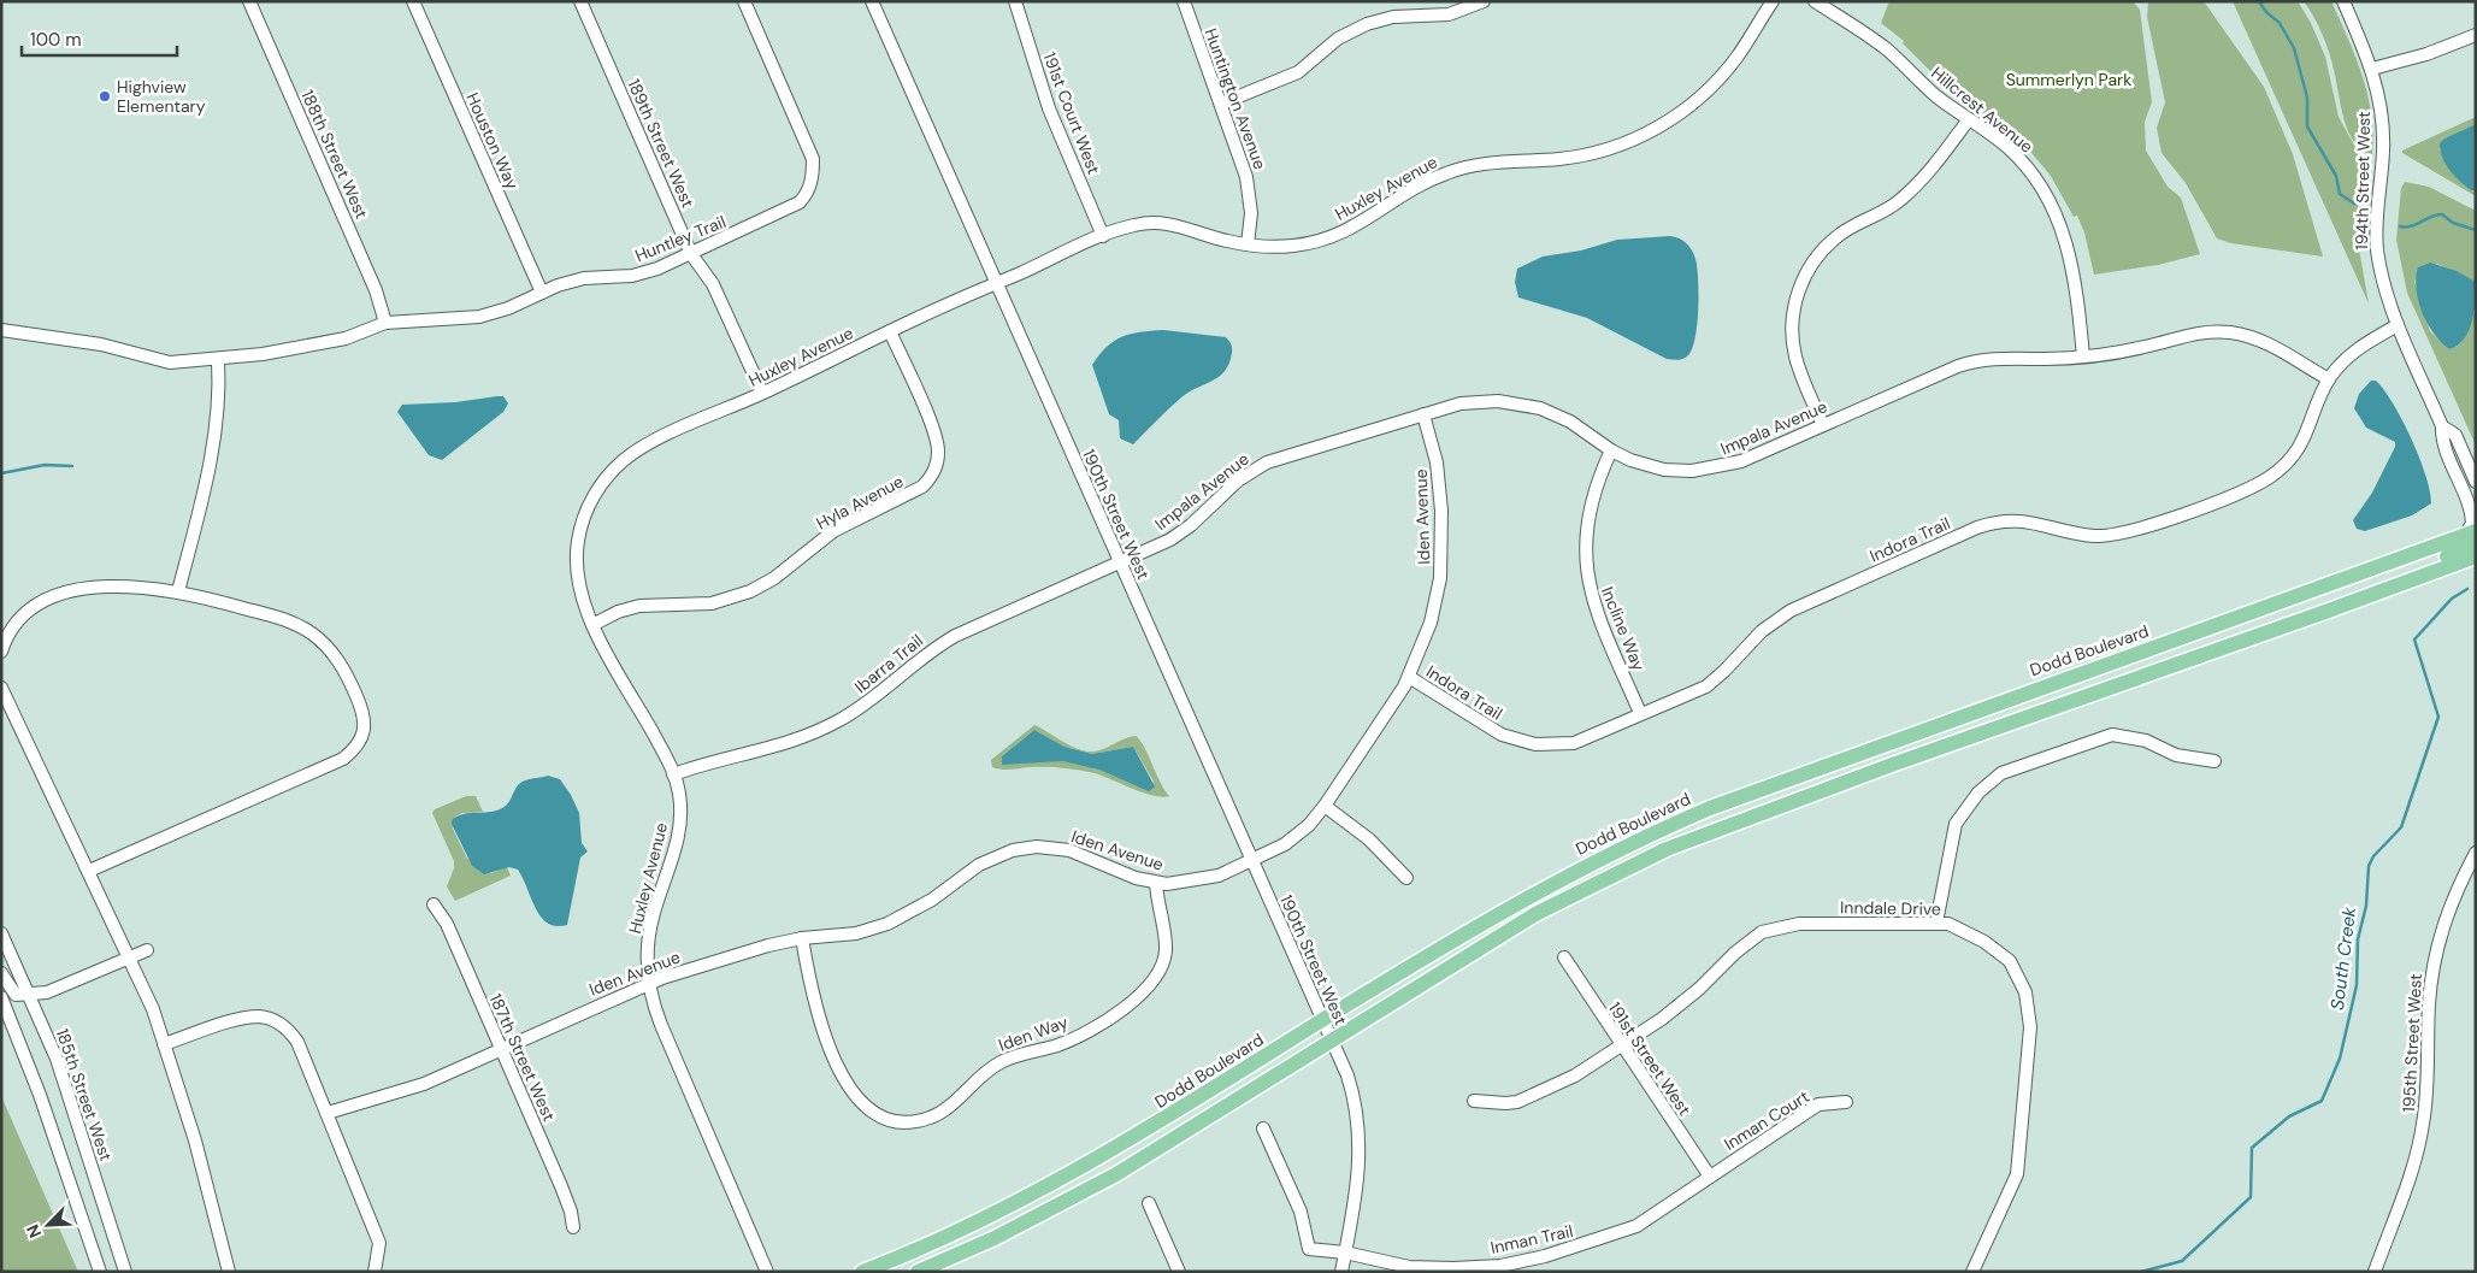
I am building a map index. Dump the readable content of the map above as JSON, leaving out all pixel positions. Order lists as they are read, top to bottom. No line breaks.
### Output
{"streets":{"main road":["Dodd Boulevard"],"street":["Huntington Avenue","Hillcrest Avenue","191st Court West","Houston Way","189th Street West","188th Street West","194th Street West","Huxley Avenue","Huntley Trail","Impala Avenue","Hyla Avenue","190th Street West","Iden Avenue","Indora Trail","Incline Way","Ibarra Trail","Inndale Drive","Iden Way","195th Street West","187th Street West","191st Street West","185th Street West","Inman Court","Inman Trail"]},"crossings":[["Huntington Avenue","Huxley Avenue"],["Hillcrest Avenue","Impala Avenue"],["191st Court West","Huxley Avenue"],["Houston Way","Huntley Trail"],["189th Street West","Huxley Avenue"],["189th Street West","Huntley Trail"],["188th Street West","Huntley Trail"],["194th Street West","Indora Trail"],["194th Street West","Dodd Boulevard"],["Huxley Avenue","Hyla Avenue"],["Huxley Avenue","190th Street West"],["Huxley Avenue","Iden Avenue"],["Huxley Avenue","Ibarra Trail"],["Impala Avenue","190th Street West"],["Impala Avenue","Iden Avenue"],["Impala Avenue","Indora Trail"],["Impala Avenue","Incline Way"],["Impala Avenue","Ibarra Trail"],["190th Street West","Iden Avenue"],["190th Street West","Dodd Boulevard"],["190th Street West","Ibarra Trail"],["190th Street West","Inman Trail"],["Iden Avenue","Indora Trail"],["Iden Avenue","Iden Way"],["Iden Avenue","187th Street West"],["Indora Trail","Incline Way"],["Inndale Drive","191st Street West"],["191st Street West","Inman Court"],["191st Street West","Inman Trail"],["Inman Court","Inman Trail"]],"water":["South Creek"],"parks":["Summerlyn Park"],"places":["Highview Elementary"],"scale_bar":"100 m","north":"bottom left"}
